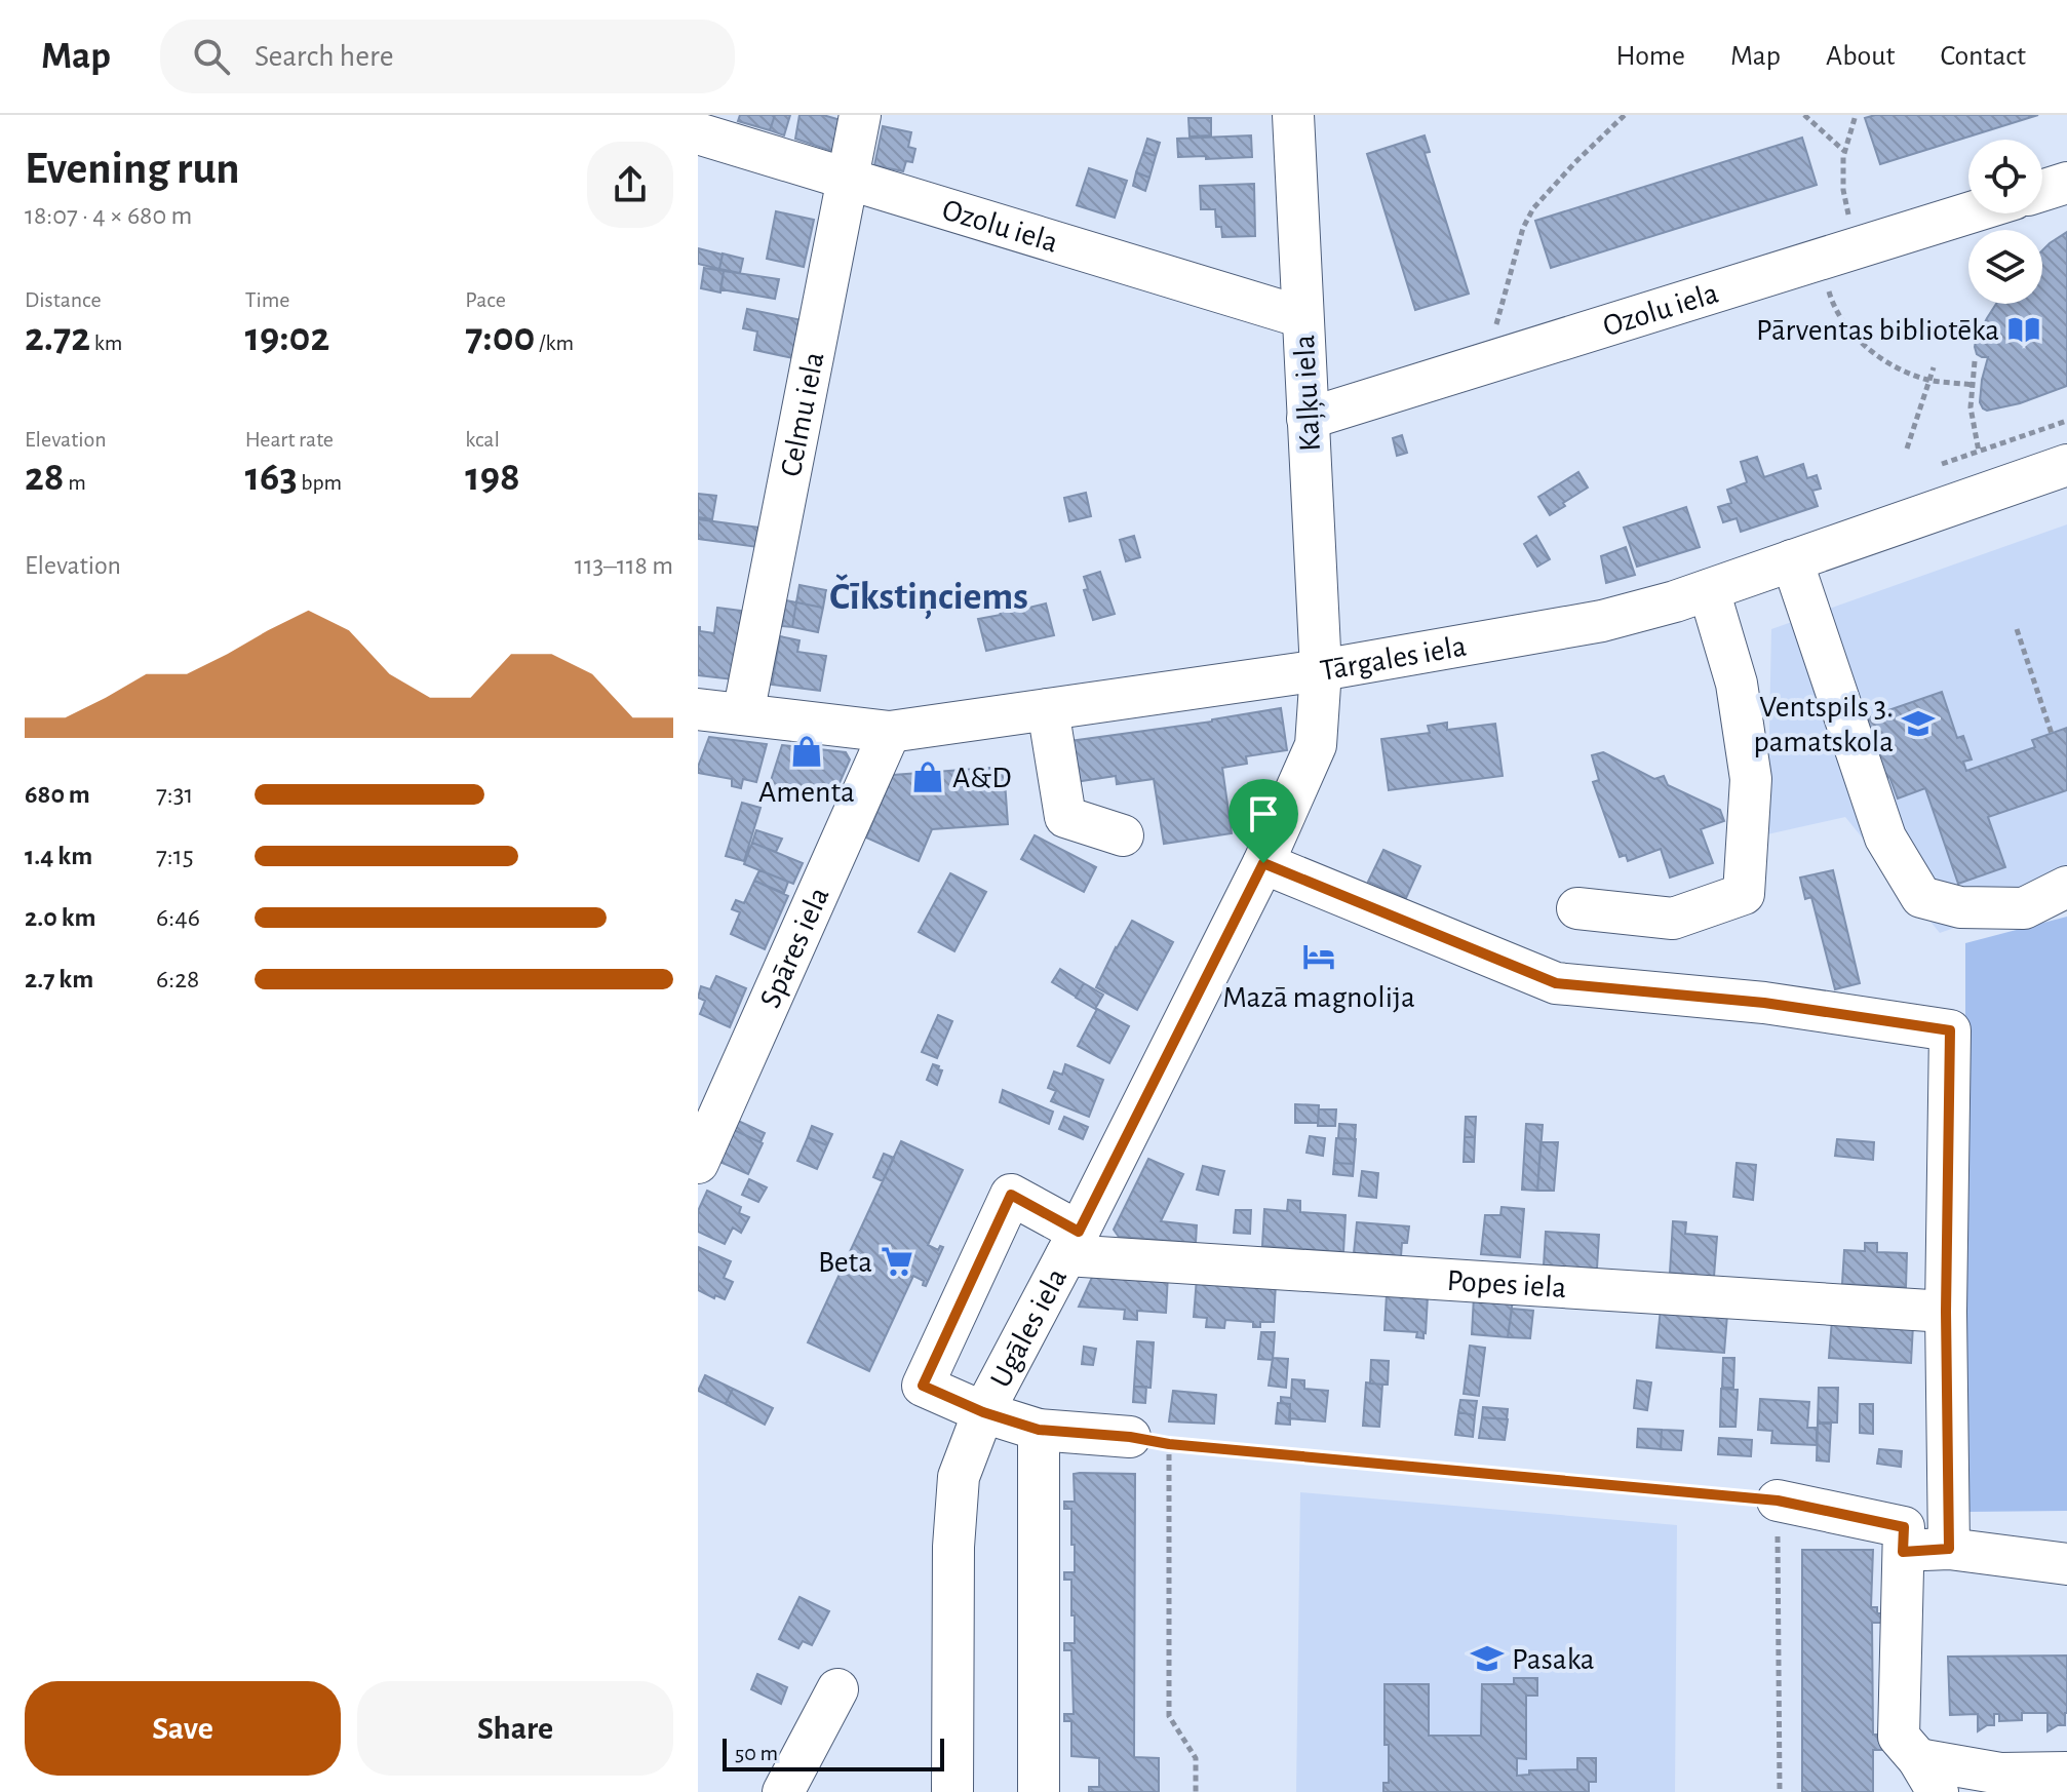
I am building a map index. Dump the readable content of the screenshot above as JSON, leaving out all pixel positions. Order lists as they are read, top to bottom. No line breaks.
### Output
{"streets":{"street":["Ozolu iela","Kaļķu iela","Celmu iela","Tārgales iela","Spāres iela","Popes iela","Ugāles iela"]},"crossings":[["Ozolu iela","Kaļķu iela"],["Ozolu iela","Celmu iela"],["Kaļķu iela","Tārgales iela"],["Kaļķu iela","Ugāles iela"],["Celmu iela","Tārgales iela"],["Tārgales iela","Spāres iela"],["Tārgales iela","Ugāles iela"],["Popes iela","Ugāles iela"]],"districts":["Čīkstiņciems"],"places":{"library":["Pārventas bibliotēka"],"school or university":["Ventspils 3. pamatskola","Pasaka"],"shop":["Amenta","A&D"],"hotel":["Mazā magnolija"],"supermarket":["Beta"]},"scale_bar":"50 m","page":{"header":"Map","search":"Search here","nav":["Home","Map","About","Contact"],"heading":["Evening run","18:07 · 4 × 680 m"],"stats":[["Distance","2.72 km"],["Time","19:02"],["Pace","7:00 /km"],["Elevation","28 m"],["Heart rate","163 bpm"],["kcal","198"]],"chart":["Elevation","113–118 m"],"list":[{"name":"680 m","note":"7:31"},{"name":"1.4 km","note":"7:15"},{"name":"2.0 km","note":"6:46"},{"name":"2.7 km","note":"6:28"}],"buttons":["Save","Share"],"scale":"50 m"}}
